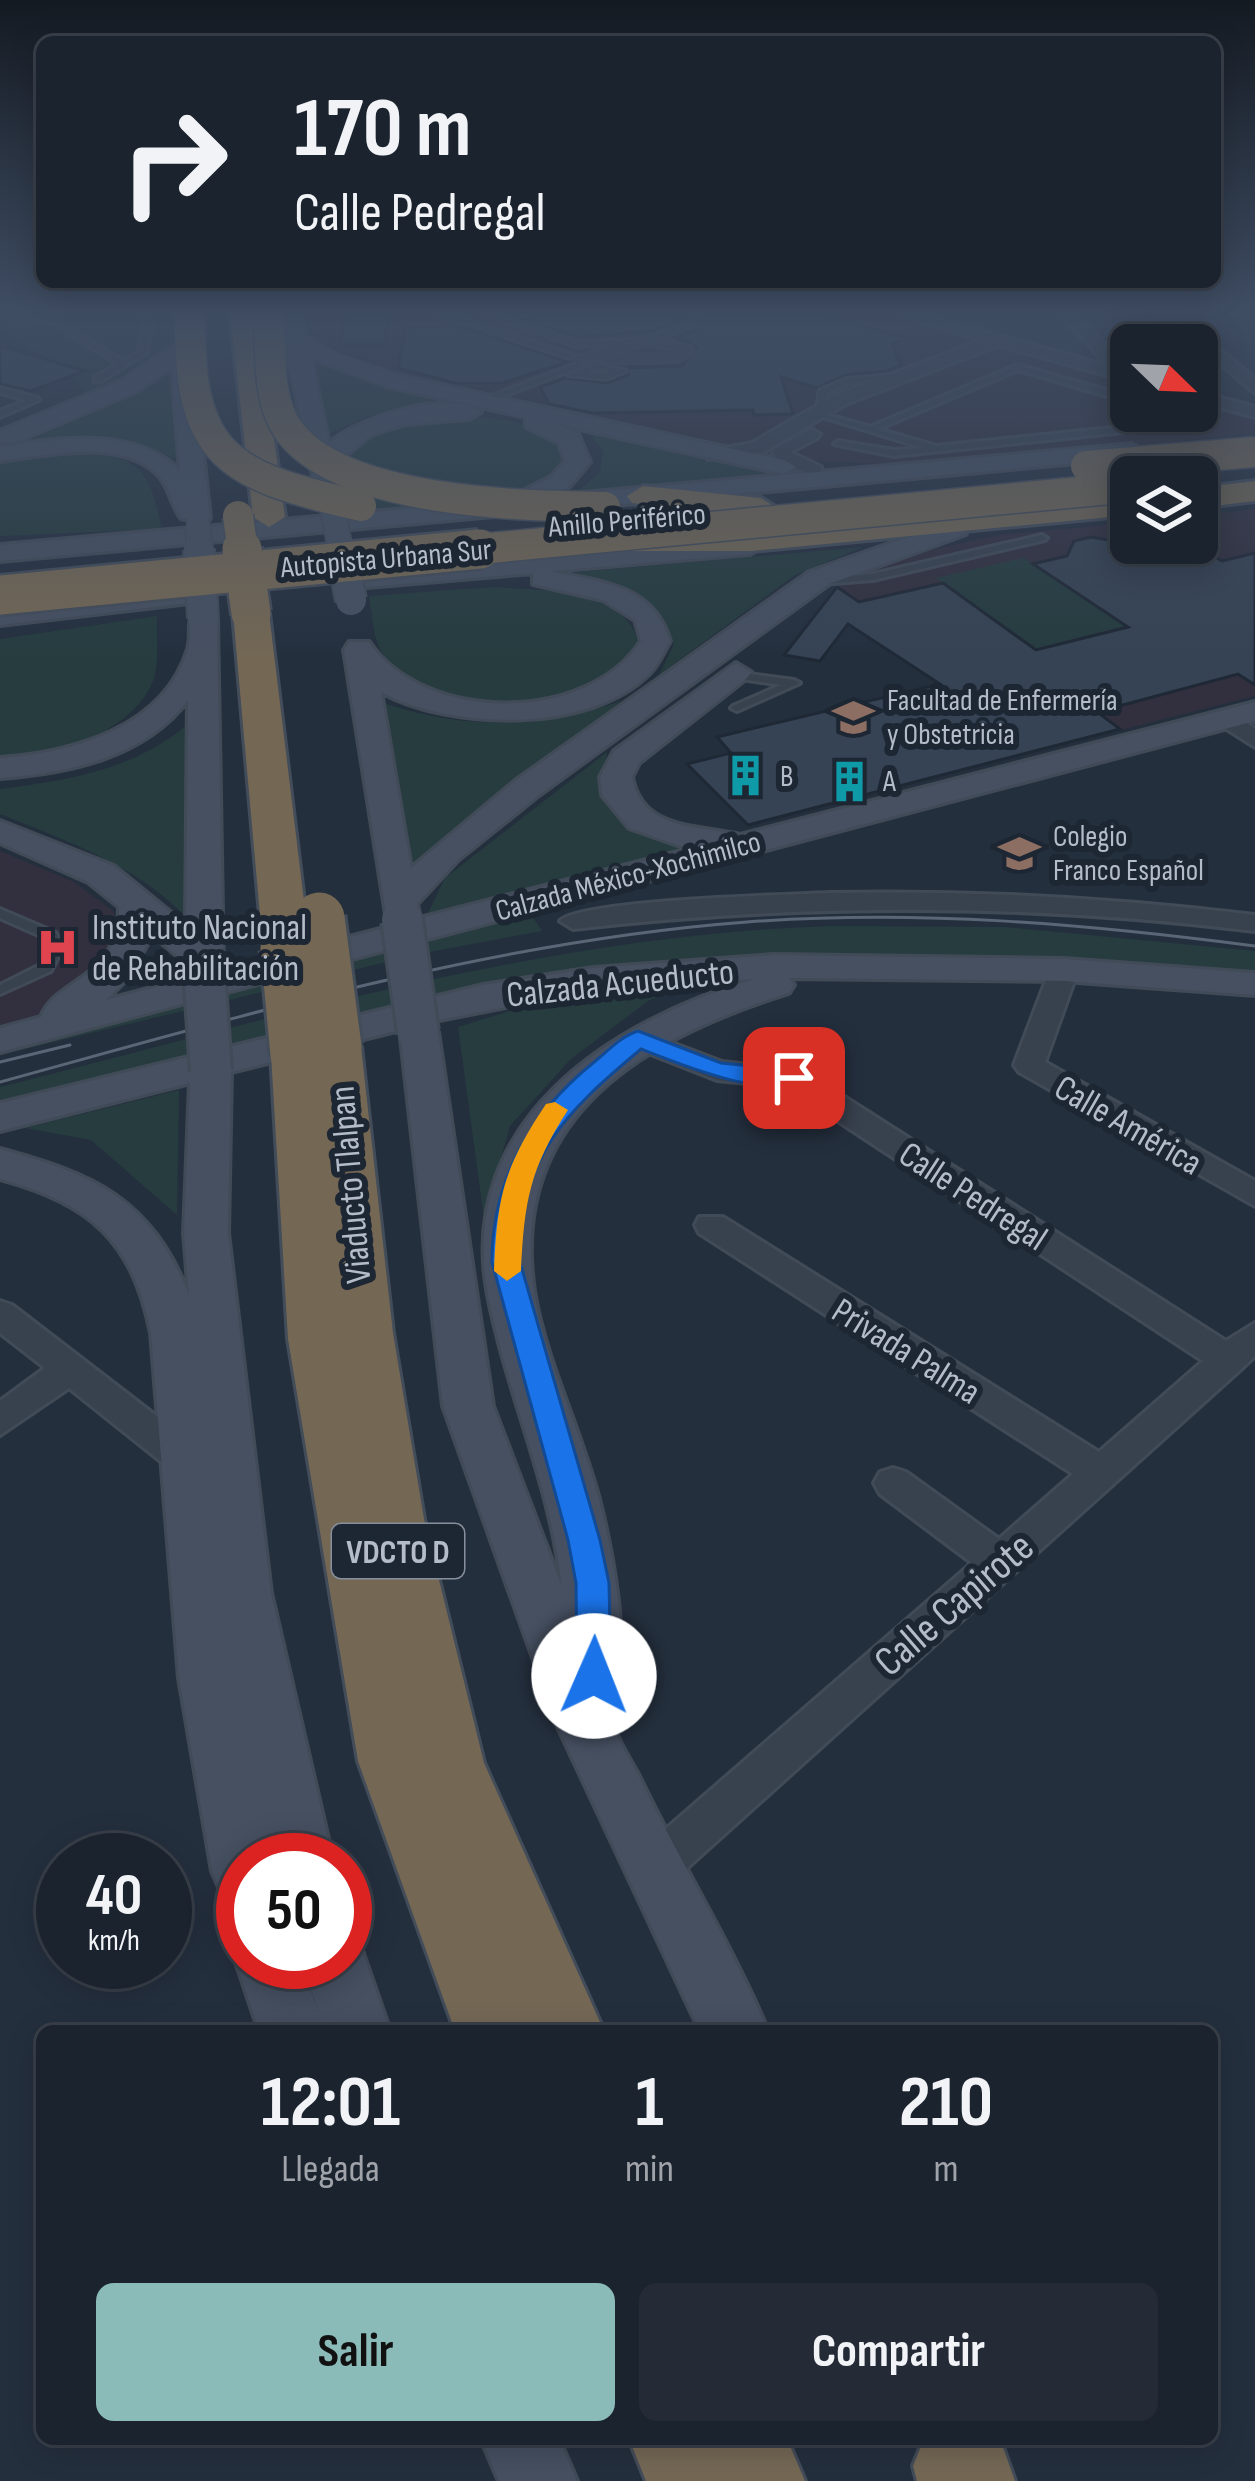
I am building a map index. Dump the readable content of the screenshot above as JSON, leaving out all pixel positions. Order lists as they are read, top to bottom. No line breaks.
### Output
{"streets":{"highway":["Anillo Periférico","Autopista Urbana Sur","Viaducto Tlalpan","VDCTO D"],"main road":["Calzada México-Xochimilco","Calzada Acueducto"],"street":["Calle América","Calle Pedregal","Privada Palma","Calle Capirote"]},"crossings":[["Anillo Periférico","Autopista Urbana Sur"],["Calzada Acueducto","Calle América"],["Calle Pedregal","Calle Capirote"],["Privada Palma","Calle Capirote"]],"places":{"school or university":["Facultad de Enfermería y Obstetricia","Colegio Franco Español"],"building":["B","A"],"hospital":["Instituto Nacional de Rehabilitación"]},"north":"bottom right","page":{"turn":["170 m","Calle Pedregal"],"speed":"40 km/h","limit":"50","eta":["12:01","Llegada","1","min","210","m"],"buttons":["Salir","Compartir"]}}
